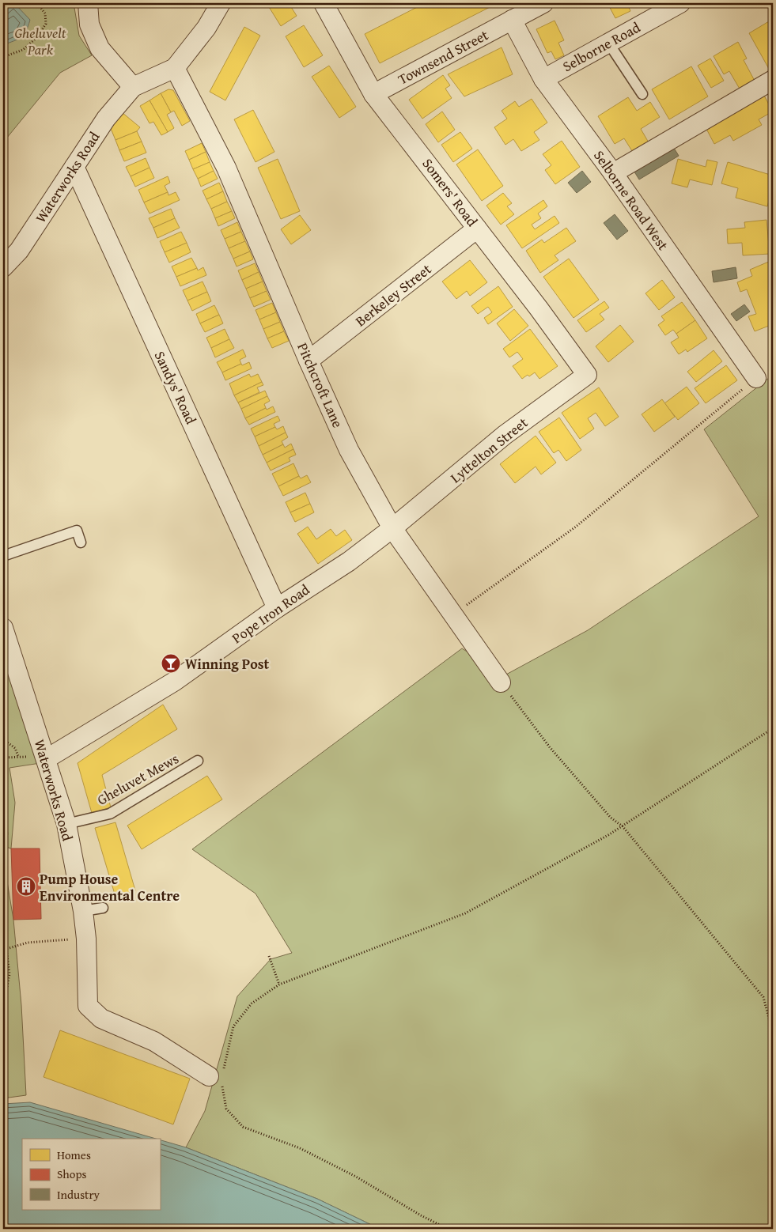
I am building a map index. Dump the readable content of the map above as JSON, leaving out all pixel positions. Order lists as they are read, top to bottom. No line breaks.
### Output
{"streets":{"street":["Selborne Road","Townsend Street","Waterworks Road","Somers' Road","Selborne Road West","Berkeley Street","Pitchcroft Lane","Sandys' Road","Lyttelton Street","Pope Iron Road"],"lane":["Gheluvet Mews"]},"crossings":[["Selborne Road","Selborne Road West"],["Townsend Street","Somers' Road"],["Townsend Street","Selborne Road West"],["Waterworks Road","Sandys' Road"],["Waterworks Road","Pope Iron Road"],["Waterworks Road","Gheluvet Mews"],["Somers' Road","Berkeley Street"],["Somers' Road","Lyttelton Street"],["Berkeley Street","Pitchcroft Lane"],["Pitchcroft Lane","Lyttelton Street"],["Pitchcroft Lane","Pope Iron Road"],["Sandys' Road","Pope Iron Road"],["Lyttelton Street","Pope Iron Road"]],"parks":["Gheluvelt Park"],"places":{"bar":["Winning Post"],"building":["Pump House Environmental Centre"]},"legend":["Homes","Shops","Industry"]}
